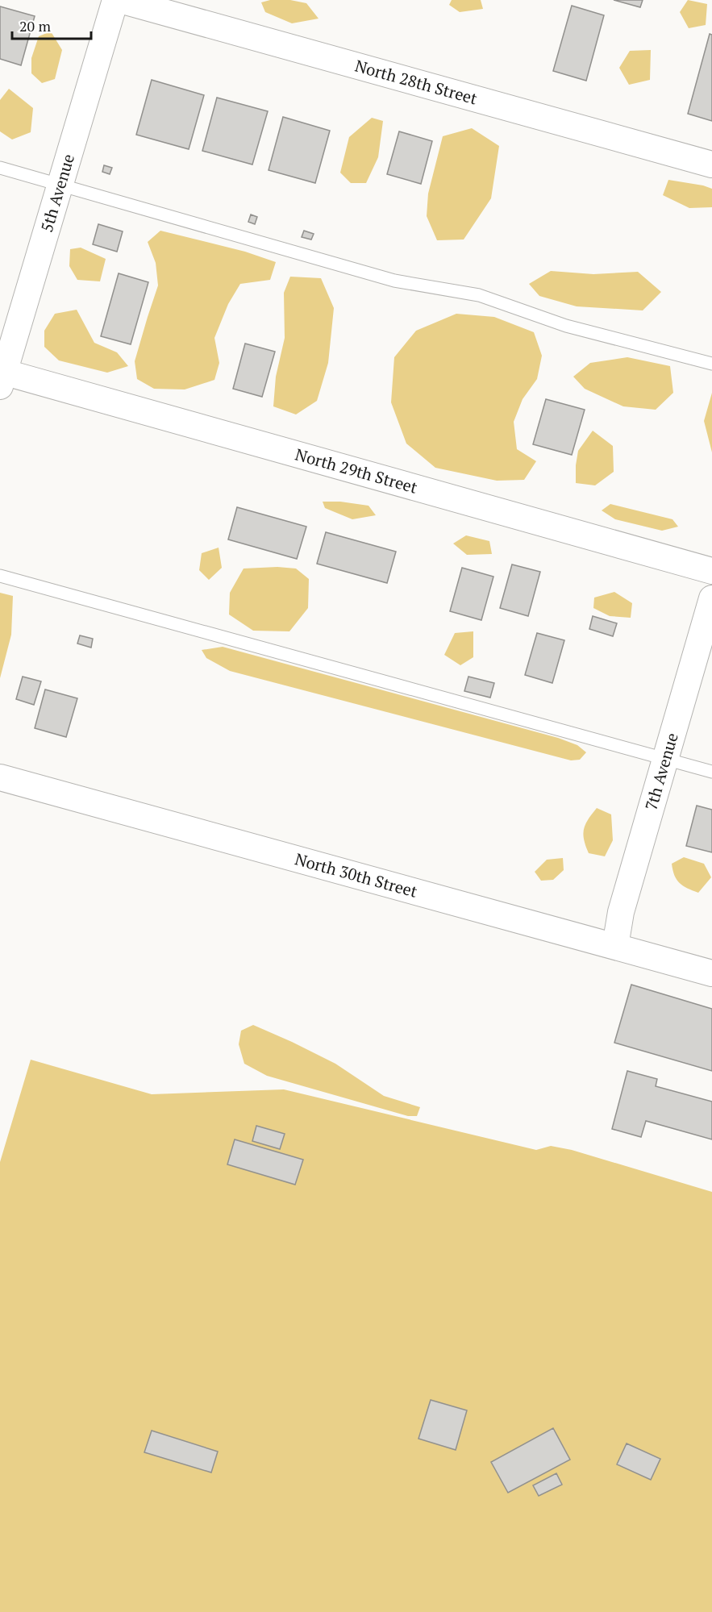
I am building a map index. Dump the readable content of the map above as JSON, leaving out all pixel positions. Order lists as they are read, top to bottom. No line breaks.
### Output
{"streets":{"street":["North 28th Street","5th Avenue","North 29th Street","7th Avenue","North 30th Street"]},"crossings":[["5th Avenue","North 29th Street"],["7th Avenue","North 30th Street"]],"scale_bar":"20 m"}
